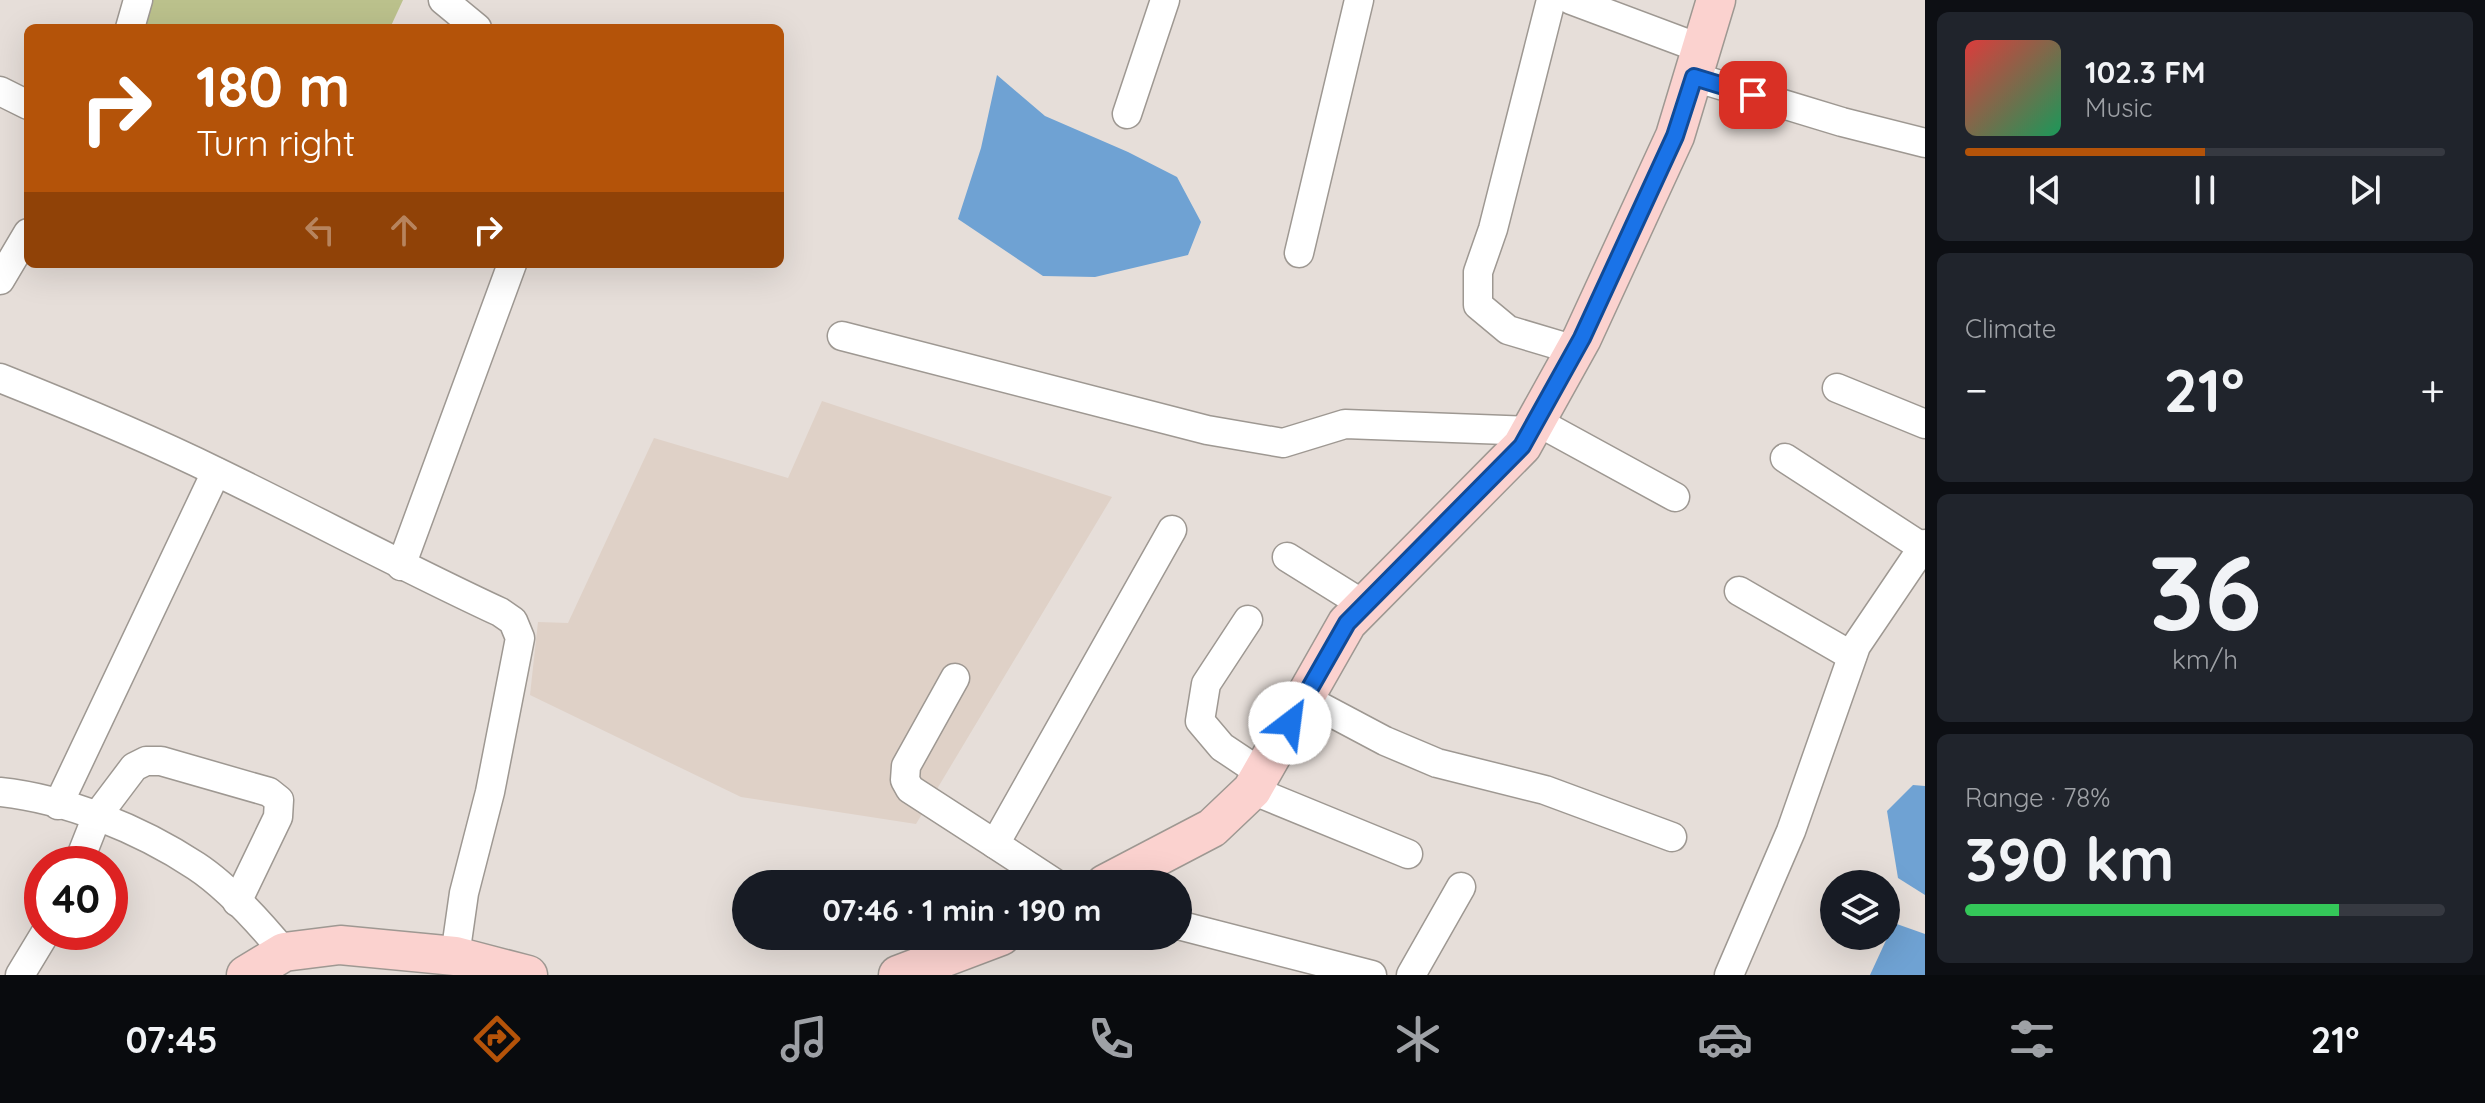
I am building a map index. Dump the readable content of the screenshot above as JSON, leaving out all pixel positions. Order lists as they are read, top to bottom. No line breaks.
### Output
{"page":{"turn":["180 m","Turn right"],"song":["102.3 FM","Music"],"tile":["Climate",["36","km/h"],["Range · 78%","390 km"]],"heat":["−","21°","+"],"limit":"40","trip":"07:46 · 1 min · 190 m","tabs":["07:45","21°"]}}
